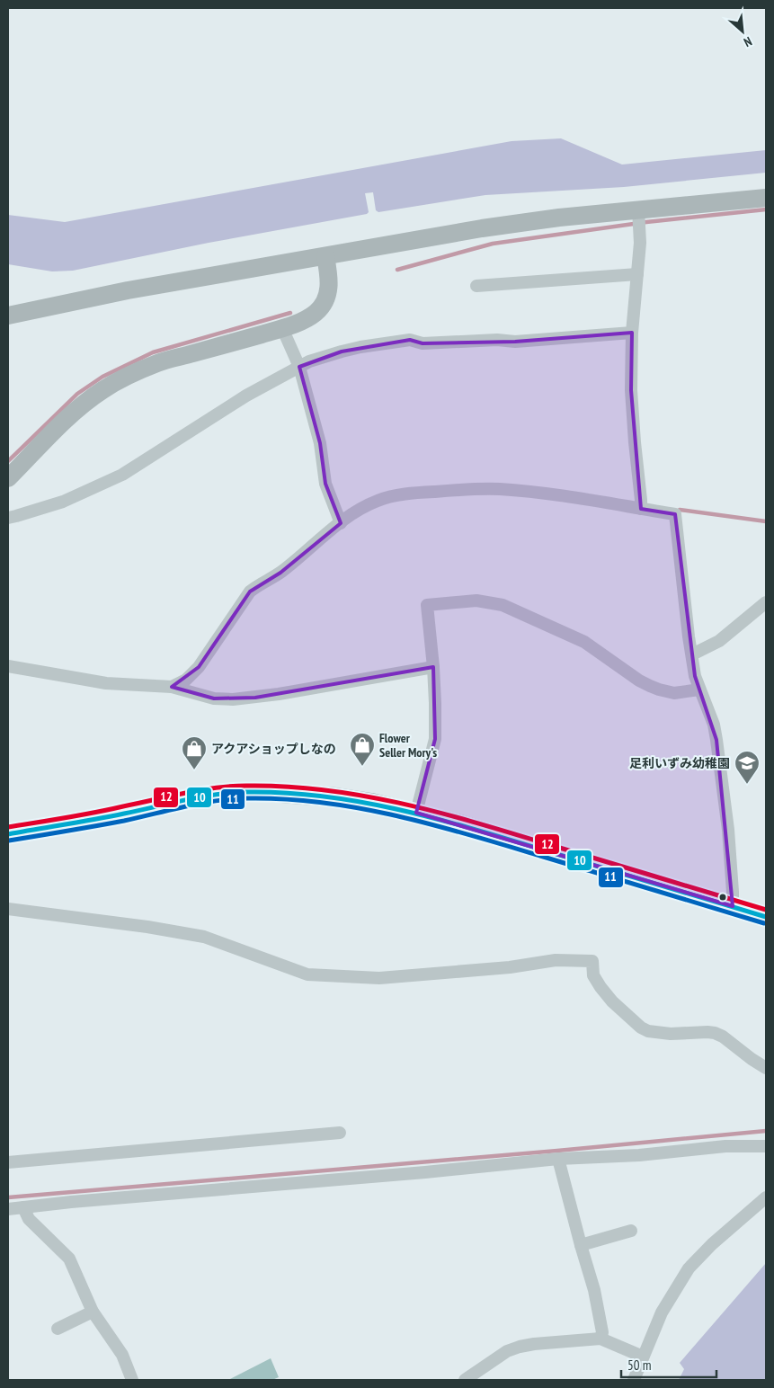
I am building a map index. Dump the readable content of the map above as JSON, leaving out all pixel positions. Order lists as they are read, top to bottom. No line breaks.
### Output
{"places":{"shop":["Flower Seller Mory's","アクアショップしなの"],"school or university":["足利いずみ幼稚園"]},"lines":["transit line 12","transit line 10","transit line 11"],"scale_bar":"50 m","north":"bottom right"}
